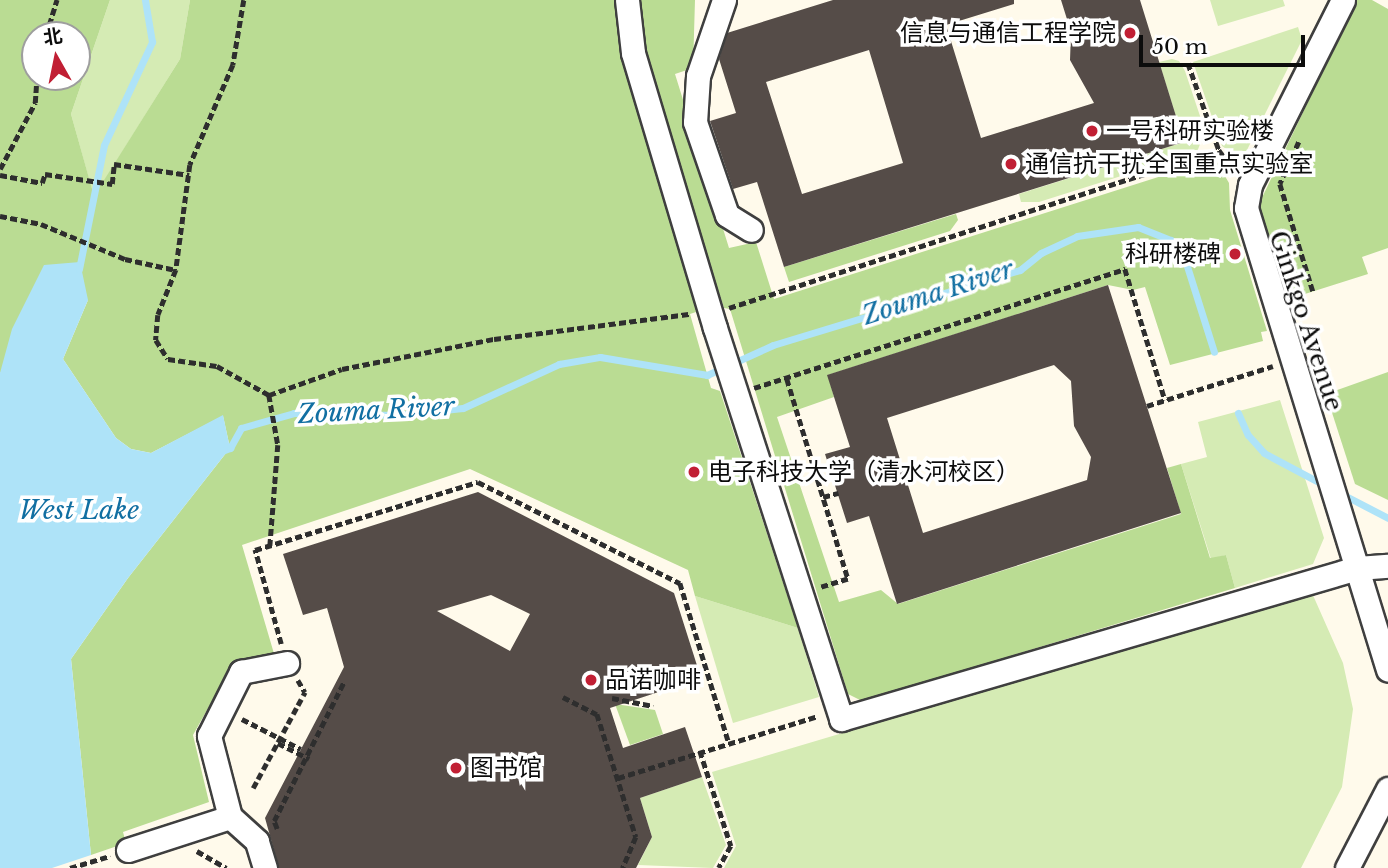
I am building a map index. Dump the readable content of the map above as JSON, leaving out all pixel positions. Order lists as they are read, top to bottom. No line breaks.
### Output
{"streets":{"street":["Ginkgo Avenue"]},"water":["Zouma River","West Lake"],"places":["信息与通信工程学院","一号科研实验楼","通信抗干扰全国重点实验室","科研楼碑","电子科技大学（清水河校区）","品诺咖啡","图书馆"],"scale_bar":"50 m","north":"top"}
